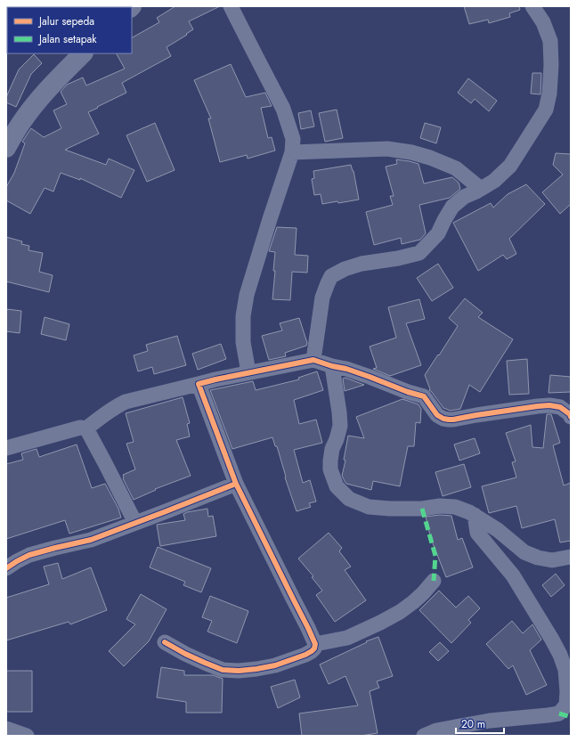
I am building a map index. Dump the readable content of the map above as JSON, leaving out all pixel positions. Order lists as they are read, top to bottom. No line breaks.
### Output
{"legend":["Jalur sepeda","Jalan setapak"],"scale_bar":"20 m"}
